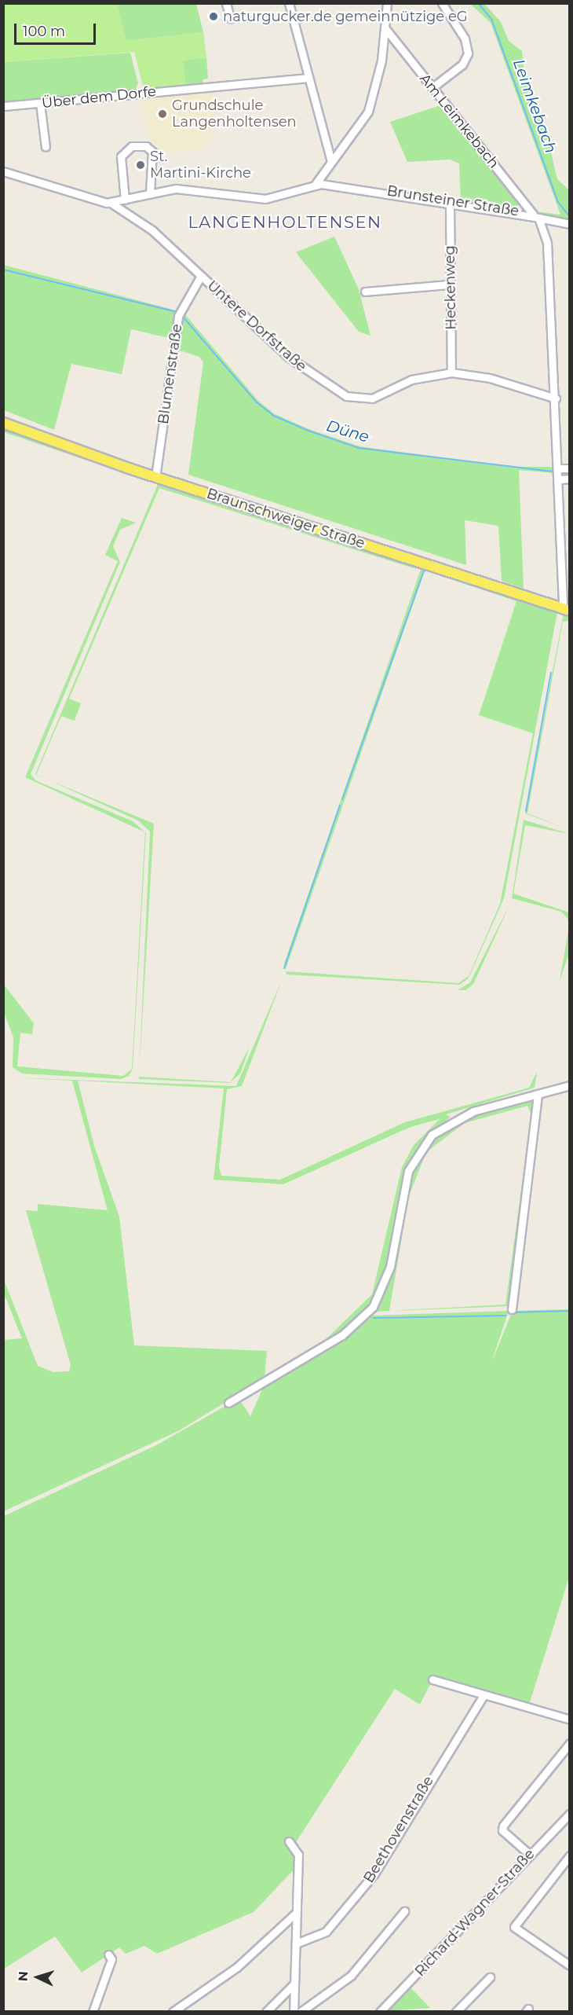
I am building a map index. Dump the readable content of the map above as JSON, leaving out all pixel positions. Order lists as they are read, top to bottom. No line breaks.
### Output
{"streets":{"main road":["Braunschweiger Straße"],"street":["Über dem Dorfe","Am Leimkebach","Brunsteiner Straße","Heckenweg","Untere Dorfstraße","Blumenstraße","Beethovenstraße","Richard-Wagner-Straße"]},"crossings":[["Am Leimkebach","Brunsteiner Straße"],["Brunsteiner Straße","Heckenweg"],["Brunsteiner Straße","Untere Dorfstraße"],["Brunsteiner Straße","Braunschweiger Straße"],["Heckenweg","Untere Dorfstraße"],["Untere Dorfstraße","Blumenstraße"],["Blumenstraße","Braunschweiger Straße"]],"districts":["LANGENHOLTENSEN"],"water":["Leimkebach","Düne"],"places":["naturgucker.de gemeinnützige eG","Grundschule Langenholtensen","St. Martini-Kirche"],"scale_bar":"100 m","north":"left"}
